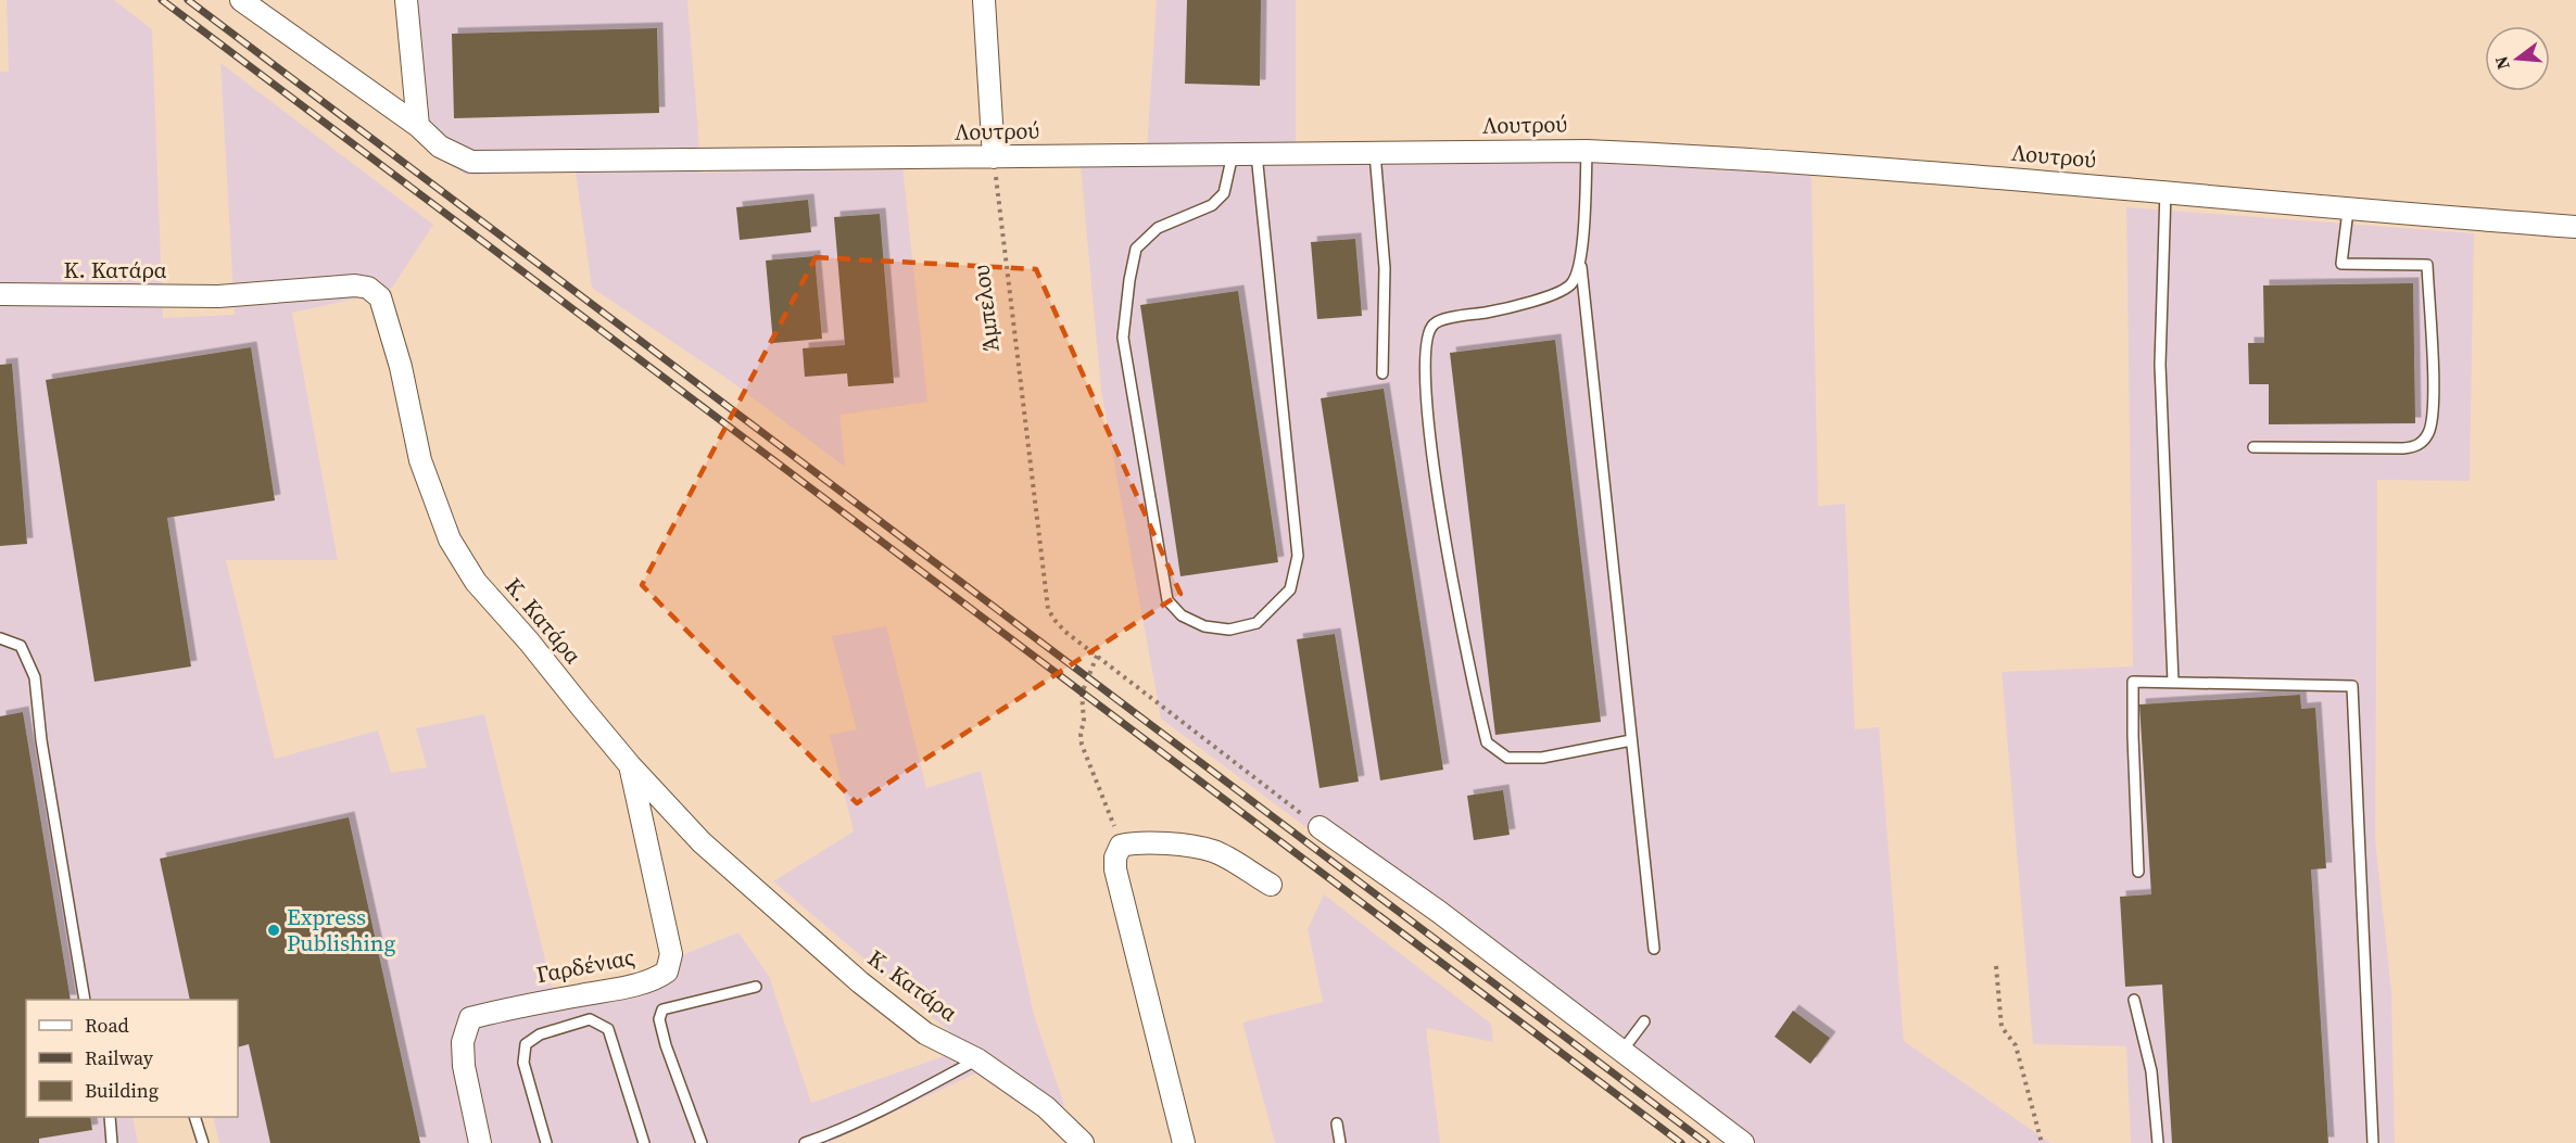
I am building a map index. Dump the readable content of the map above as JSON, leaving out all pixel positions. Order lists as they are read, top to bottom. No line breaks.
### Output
{"streets":{"street":["Λουτρού","Κ. Κατάρα","Γαρδένιας"],"path":["Άμπελου"]},"crossings":[["Λουτρού","Άμπελου"],["Κ. Κατάρα","Γαρδένιας"]],"places":["Express Publishing"],"legend":["Road","Railway","Building"],"north":"left"}
